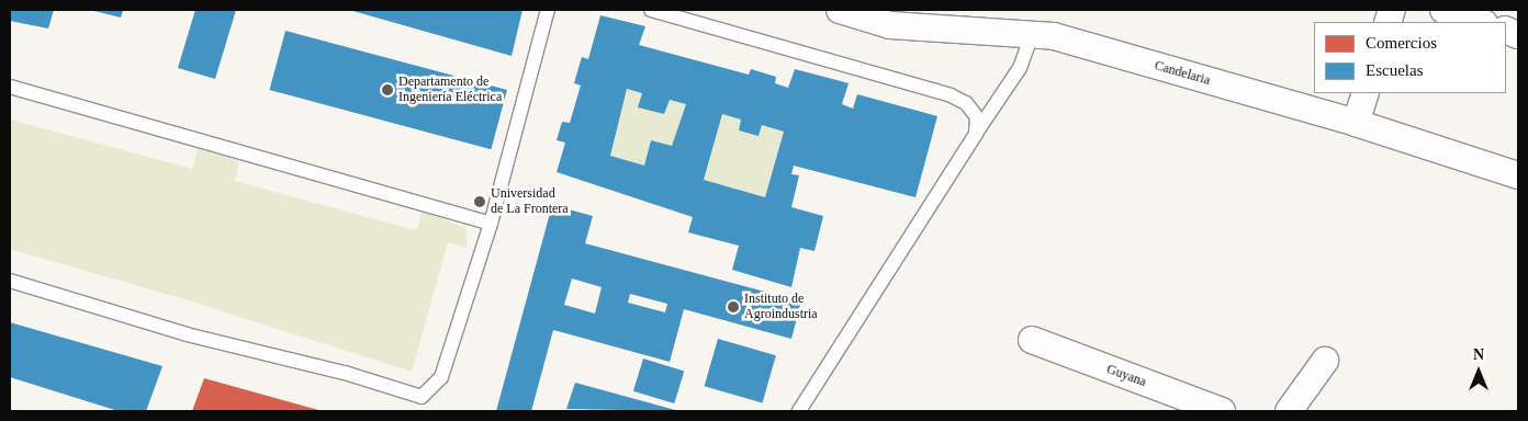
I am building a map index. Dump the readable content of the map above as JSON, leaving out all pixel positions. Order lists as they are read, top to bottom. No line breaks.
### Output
{"streets":{"street":["Candelaria","Guyana"]},"places":["Departamento de Ingeniería Eléctrica","Universidad de La Frontera","Instituto de Agroindustria"],"legend":["Comercios","Escuelas"],"north":"top"}
